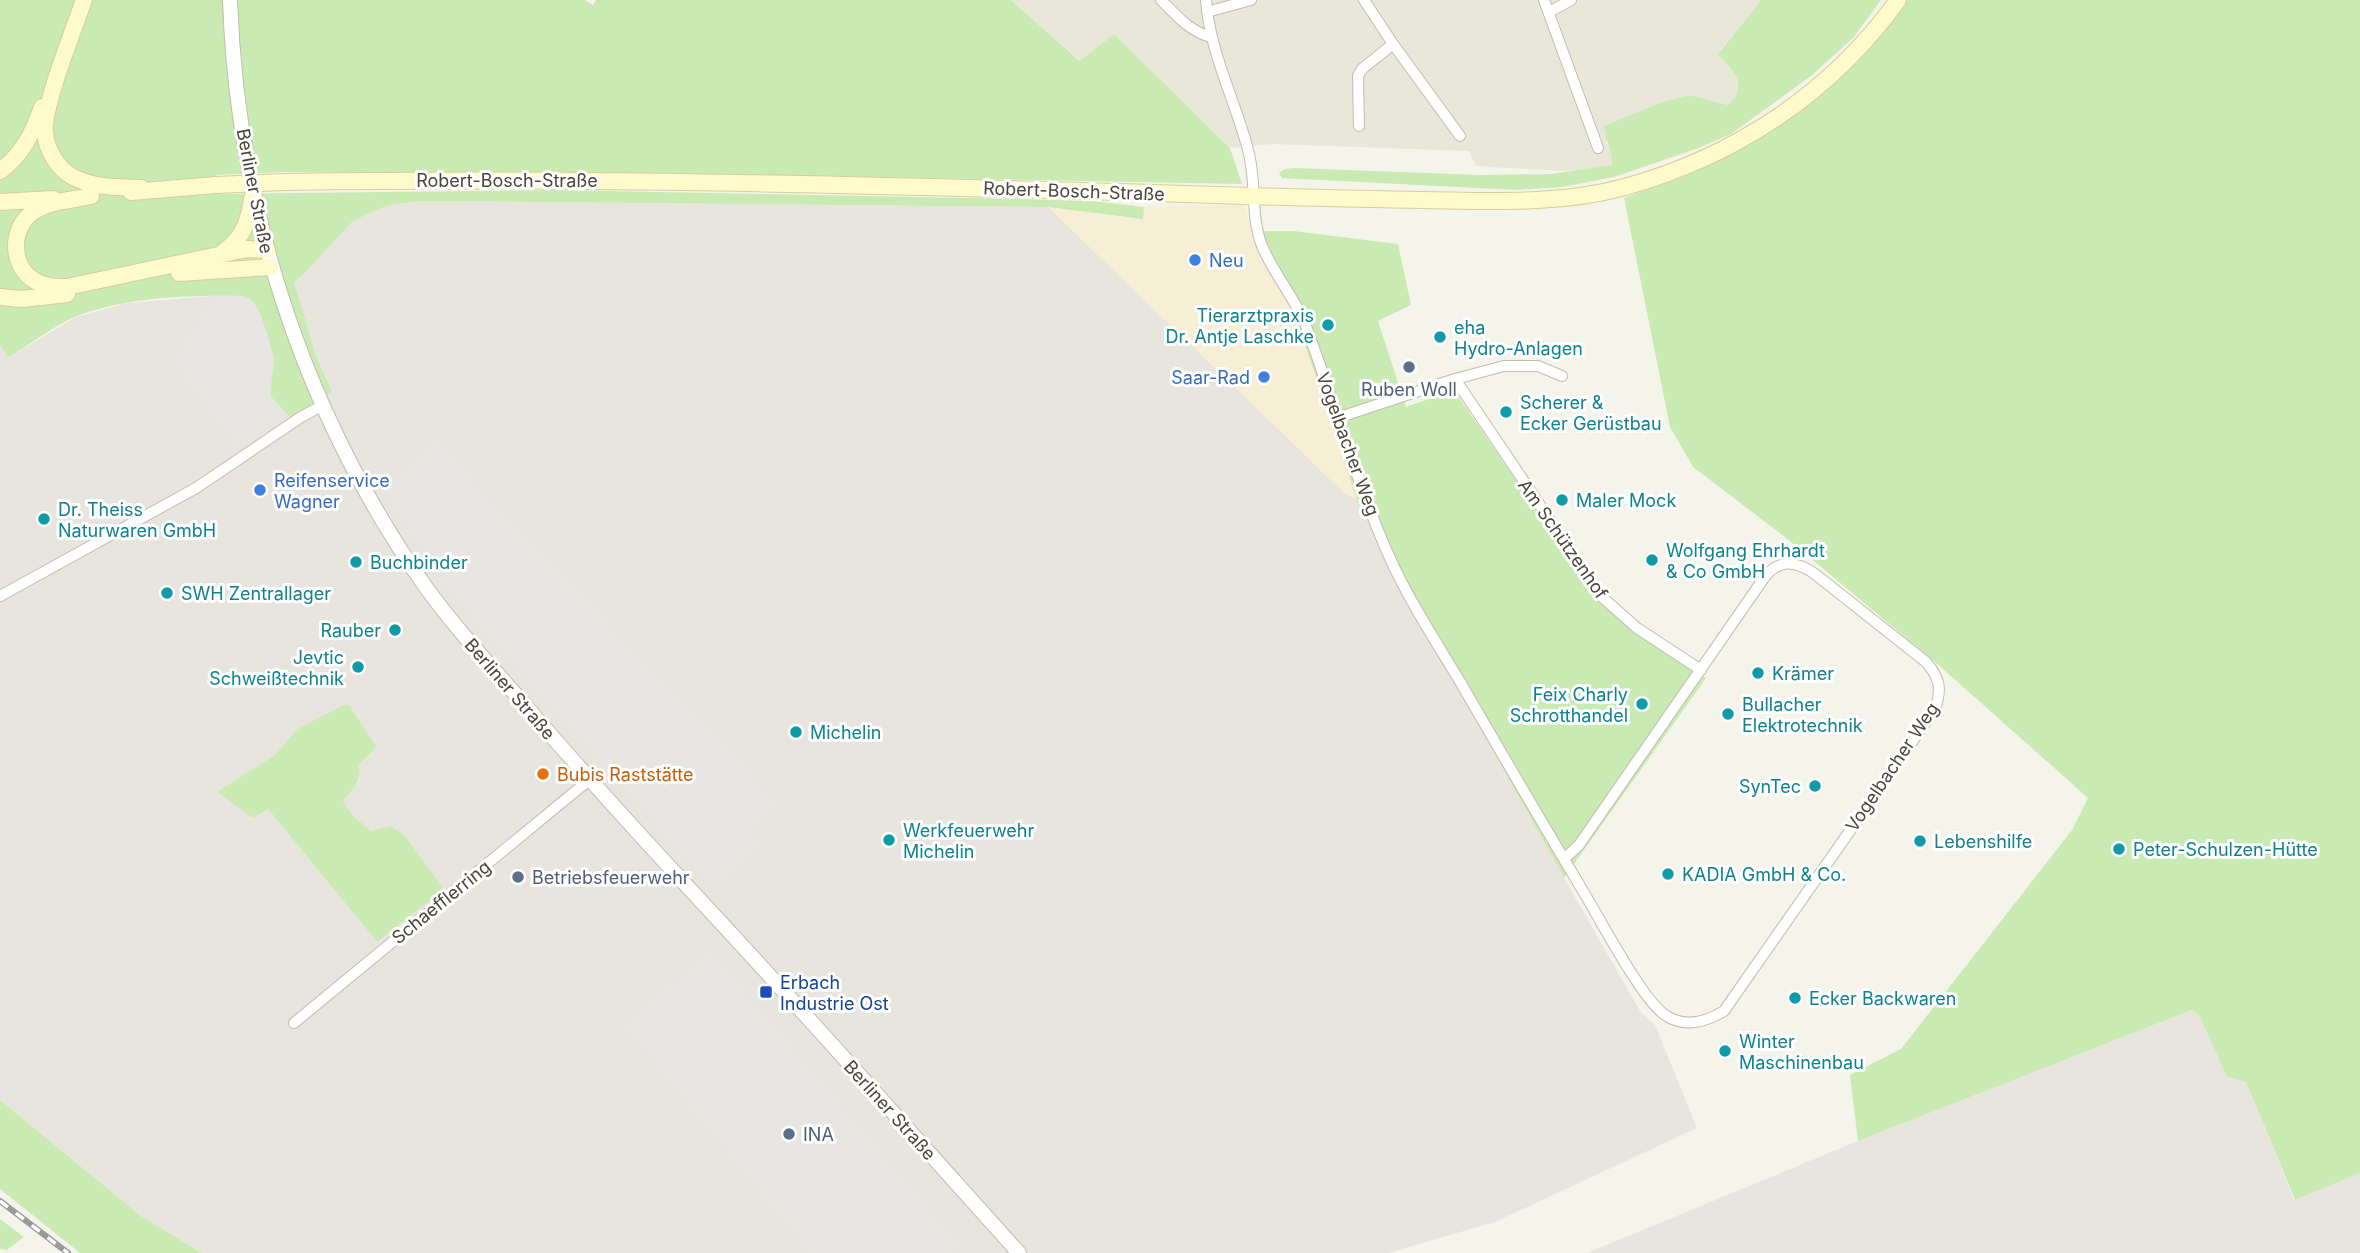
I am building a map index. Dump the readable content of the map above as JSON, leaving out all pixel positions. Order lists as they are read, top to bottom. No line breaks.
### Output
{"streets":{"main road":["Robert-Bosch-Straße"],"street":["Berliner Straße","Vogelbacher Weg","Am Schützenhof","Schaefflerring"]},"crossings":[["Robert-Bosch-Straße","Vogelbacher Weg"],["Berliner Straße","Schaefflerring"],["Vogelbacher Weg","Am Schützenhof"]],"places":{"other":["Neu","Tierarztpraxis Dr. Antje Laschke","eha Hydro-Anlagen","Ruben Woll","Saar-Rad","Scherer & Ecker Gerüstbau","Reifenservice Wagner","Maler Mock","Dr. Theiss Naturwaren GmbH","Wolfgang Ehrhardt & Co GmbH","Buchbinder","SWH Zentrallager","Rauber","Jevtic Schweißtechnik","Krämer","Feix Charly Schrotthandel","Bullacher Elektrotechnik","Michelin","Bubis Raststätte","SynTec","Werkfeuerwehr Michelin","Lebenshilfe","Peter-Schulzen-Hütte","KADIA GmbH & Co.","Betriebsfeuerwehr","Ecker Backwaren","Winter Maschinenbau","INA"],"transit":["Erbach Industrie Ost"]}}
